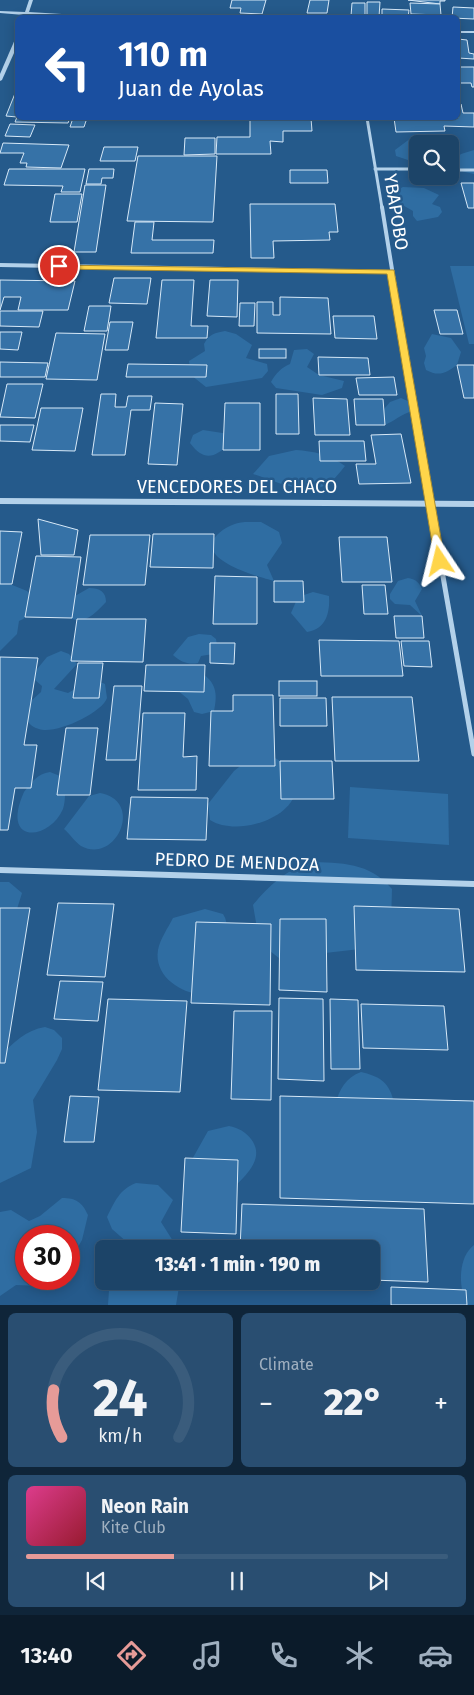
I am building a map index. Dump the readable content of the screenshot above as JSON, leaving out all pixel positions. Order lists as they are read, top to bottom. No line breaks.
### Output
{"streets":{"street":["YBAPOBO","VENCEDORES DEL CHACO","PEDRO DE MENDOZA"]},"crossings":[["YBAPOBO","VENCEDORES DEL CHACO"]],"page":{"turn":["110 m","Juan de Ayolas"],"limit":"30","trip":"13:41 · 1 min · 190 m","tile":"Climate","heat":["−","22°","+"],"song":["Neon Rain","Kite Club"],"tabs":"13:40","gauge":["24","km/h"]}}
